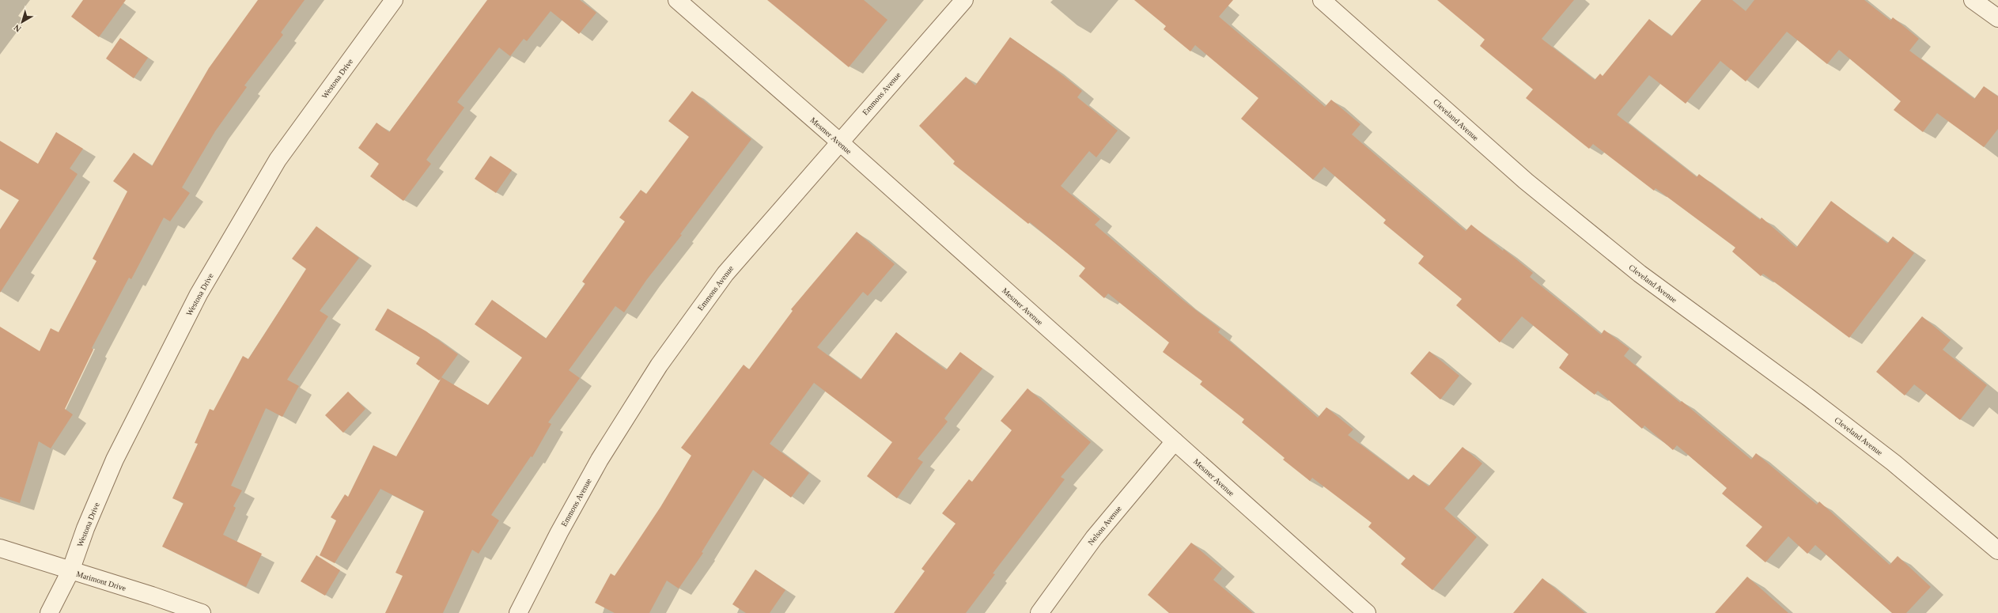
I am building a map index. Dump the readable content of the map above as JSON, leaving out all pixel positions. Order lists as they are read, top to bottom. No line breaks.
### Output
{"streets":{"street":["Westona Drive","Emmons Avenue","Cleveland Avenue","Mesmer Avenue","Nelson Avenue","Marimont Drive"]},"crossings":[["Westona Drive","Marimont Drive"],["Emmons Avenue","Mesmer Avenue"],["Mesmer Avenue","Nelson Avenue"]],"north":"bottom left"}
